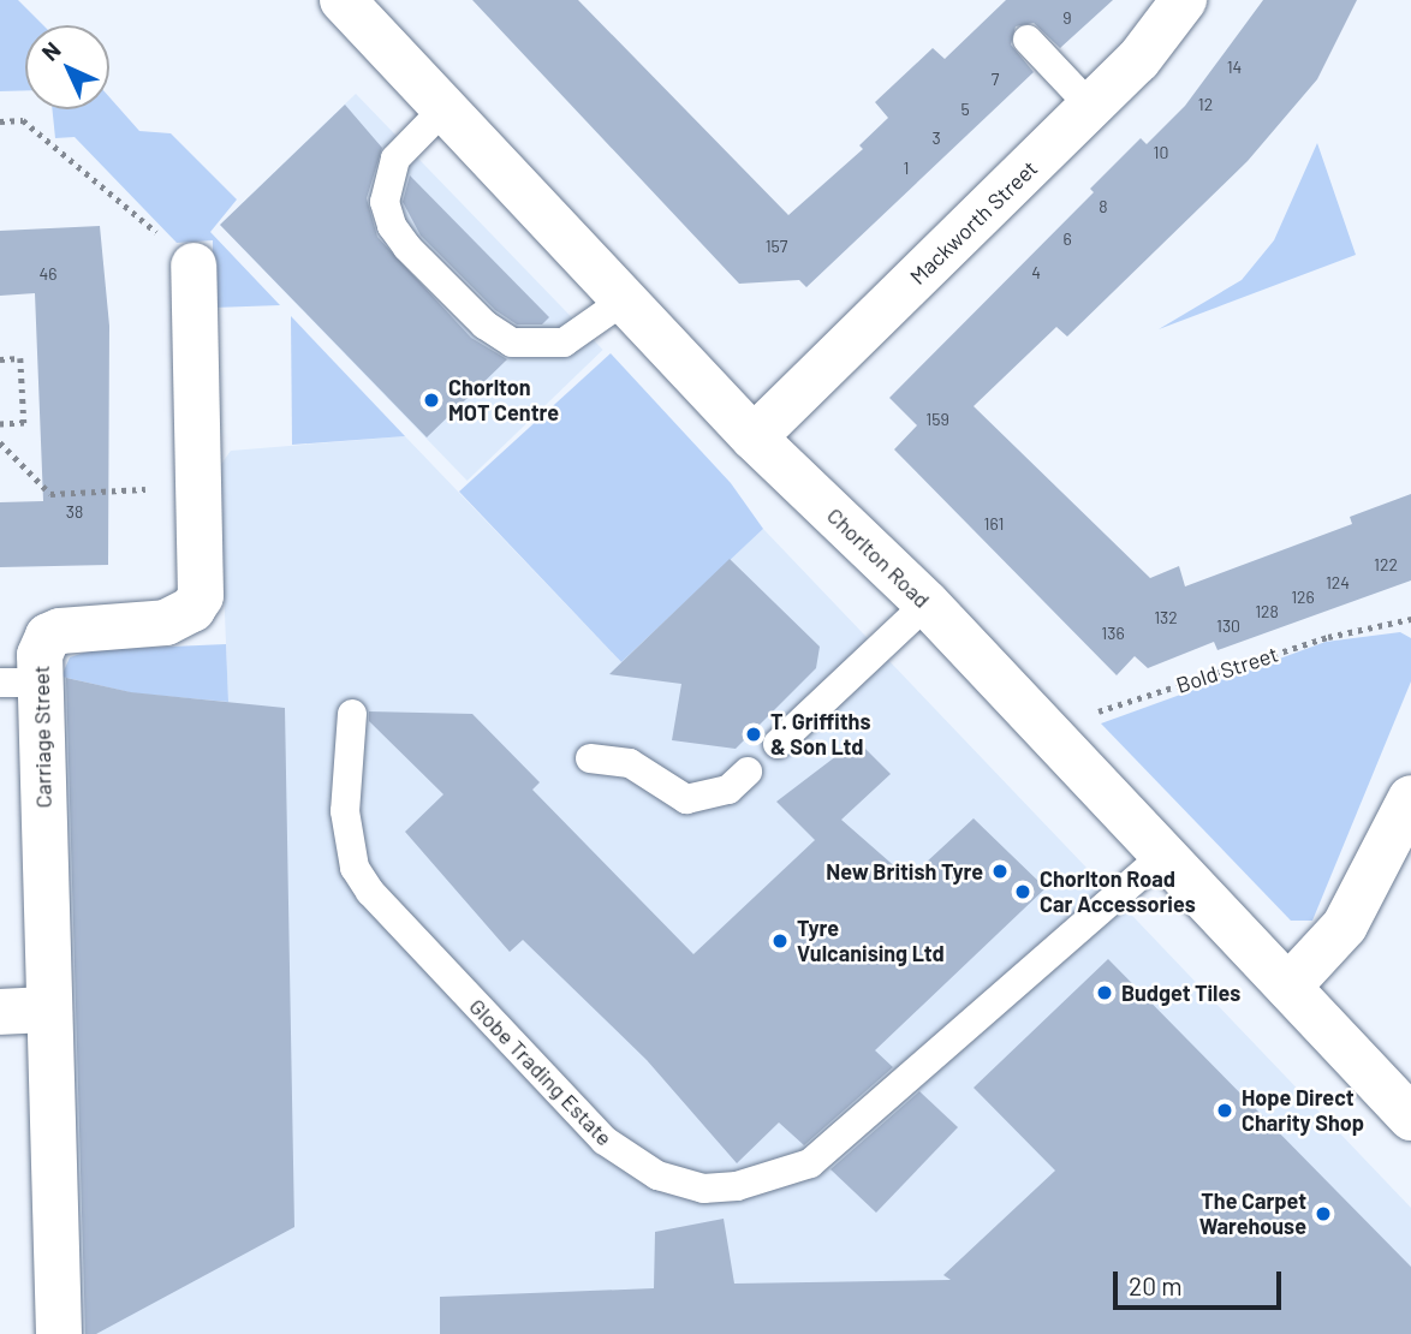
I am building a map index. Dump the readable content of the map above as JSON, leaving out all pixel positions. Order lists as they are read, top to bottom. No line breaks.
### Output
{"streets":{"street":["Mackworth Street","Chorlton Road","Carriage Street"],"lane":["Globe Trading Estate"],"path":["Bold Street"]},"crossings":[["Mackworth Street","Chorlton Road"],["Chorlton Road","Bold Street"],["Chorlton Road","Globe Trading Estate"]],"places":["Chorlton MOT Centre","T. Griffiths & Son Ltd","New British Tyre","Chorlton Road Car Accessories","Tyre Vulcanising Ltd","Budget Tiles","Hope Direct Charity Shop","The Carpet Warehouse"],"house_numbers":["9","14","7","12","5","3","10","1","8","6","157","4","46","159","38","161","122","124","126","128","132","130","136"],"scale_bar":"20 m","north":"top left"}
